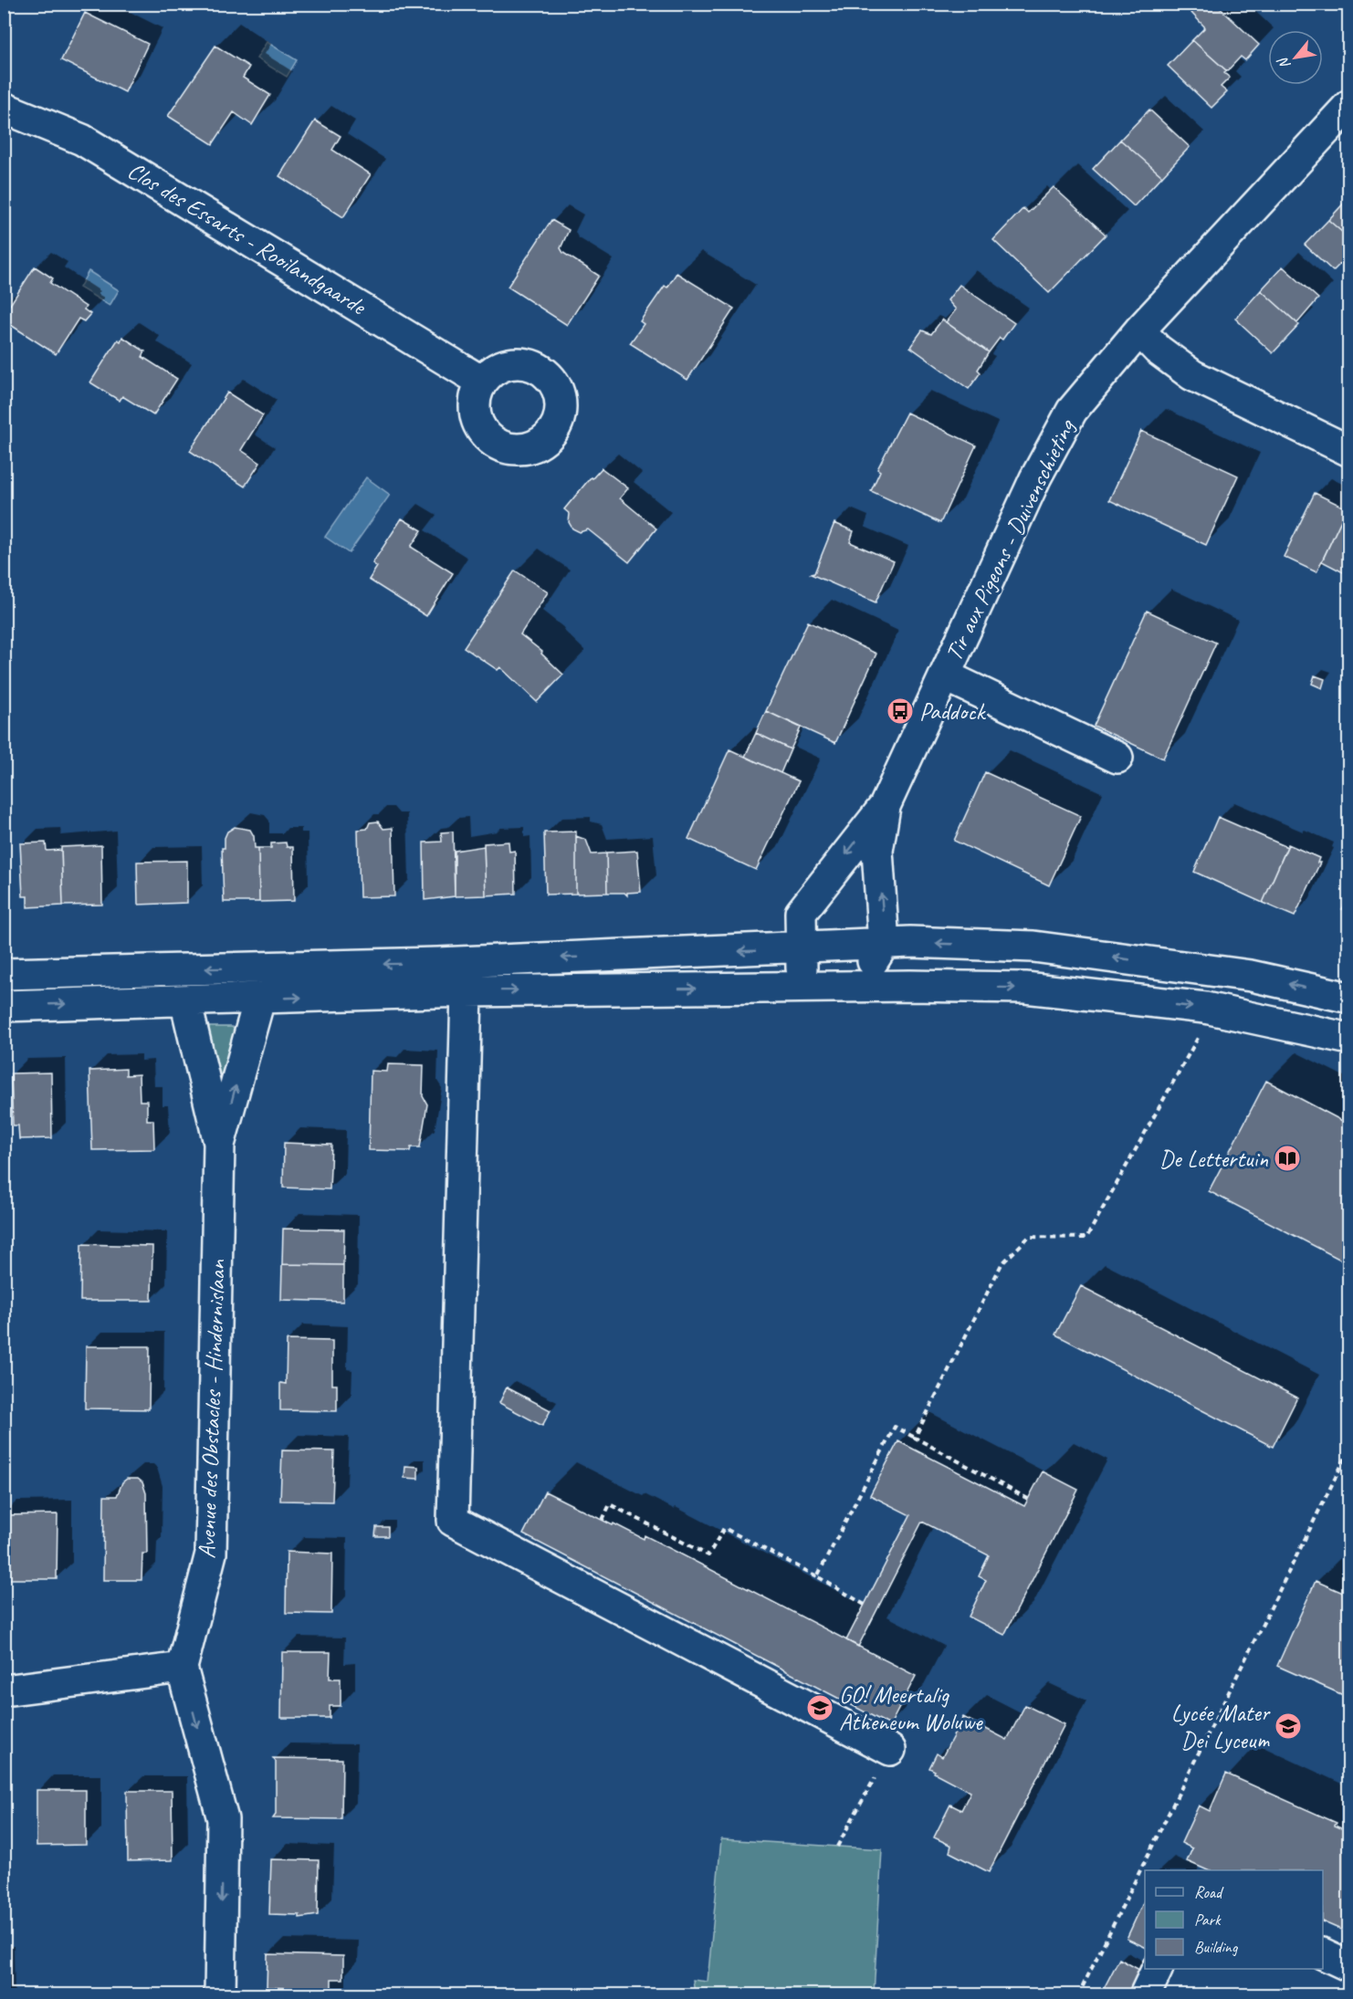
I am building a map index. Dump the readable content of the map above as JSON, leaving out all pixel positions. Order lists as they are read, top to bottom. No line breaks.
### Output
{"streets":{"street":["Clos des Essarts - Rooilandgaarde","Tir aux Pigeons - Duivenschieting","Avenue des Obstacles - Hindernislaan"]},"places":{"bus stop":["Paddock"],"library":["De Lettertuin"],"school or university":["GO! Meertalig Atheneum Woluwe","Lycée Mater Dei Lyceum"]},"legend":["Road","Park","Building"],"north":"bottom left"}
